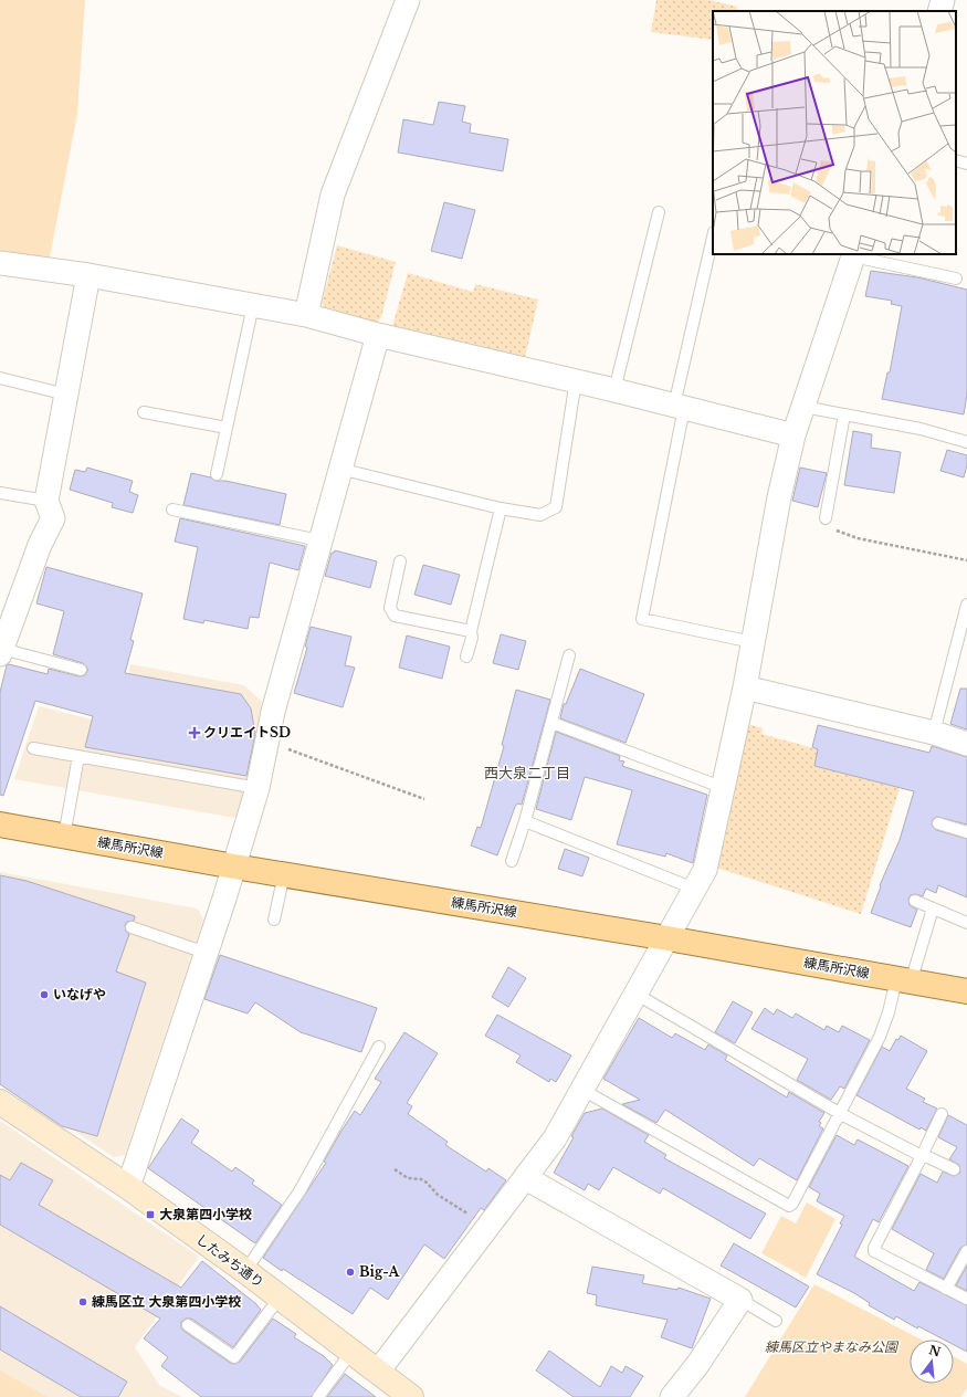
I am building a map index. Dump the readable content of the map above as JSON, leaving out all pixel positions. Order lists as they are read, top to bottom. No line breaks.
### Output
{"streets":{"main road":["練馬所沢線"],"street":["したみち通り"]},"districts":["西大泉二丁目"],"parks":["練馬区立やまなみ公園"],"places":{"health":["クリエイトSD"],"other":["いなげや","Big-A","練馬区立 大泉第四小学校"],"transit":["大泉第四小学校"]},"north":"top"}
